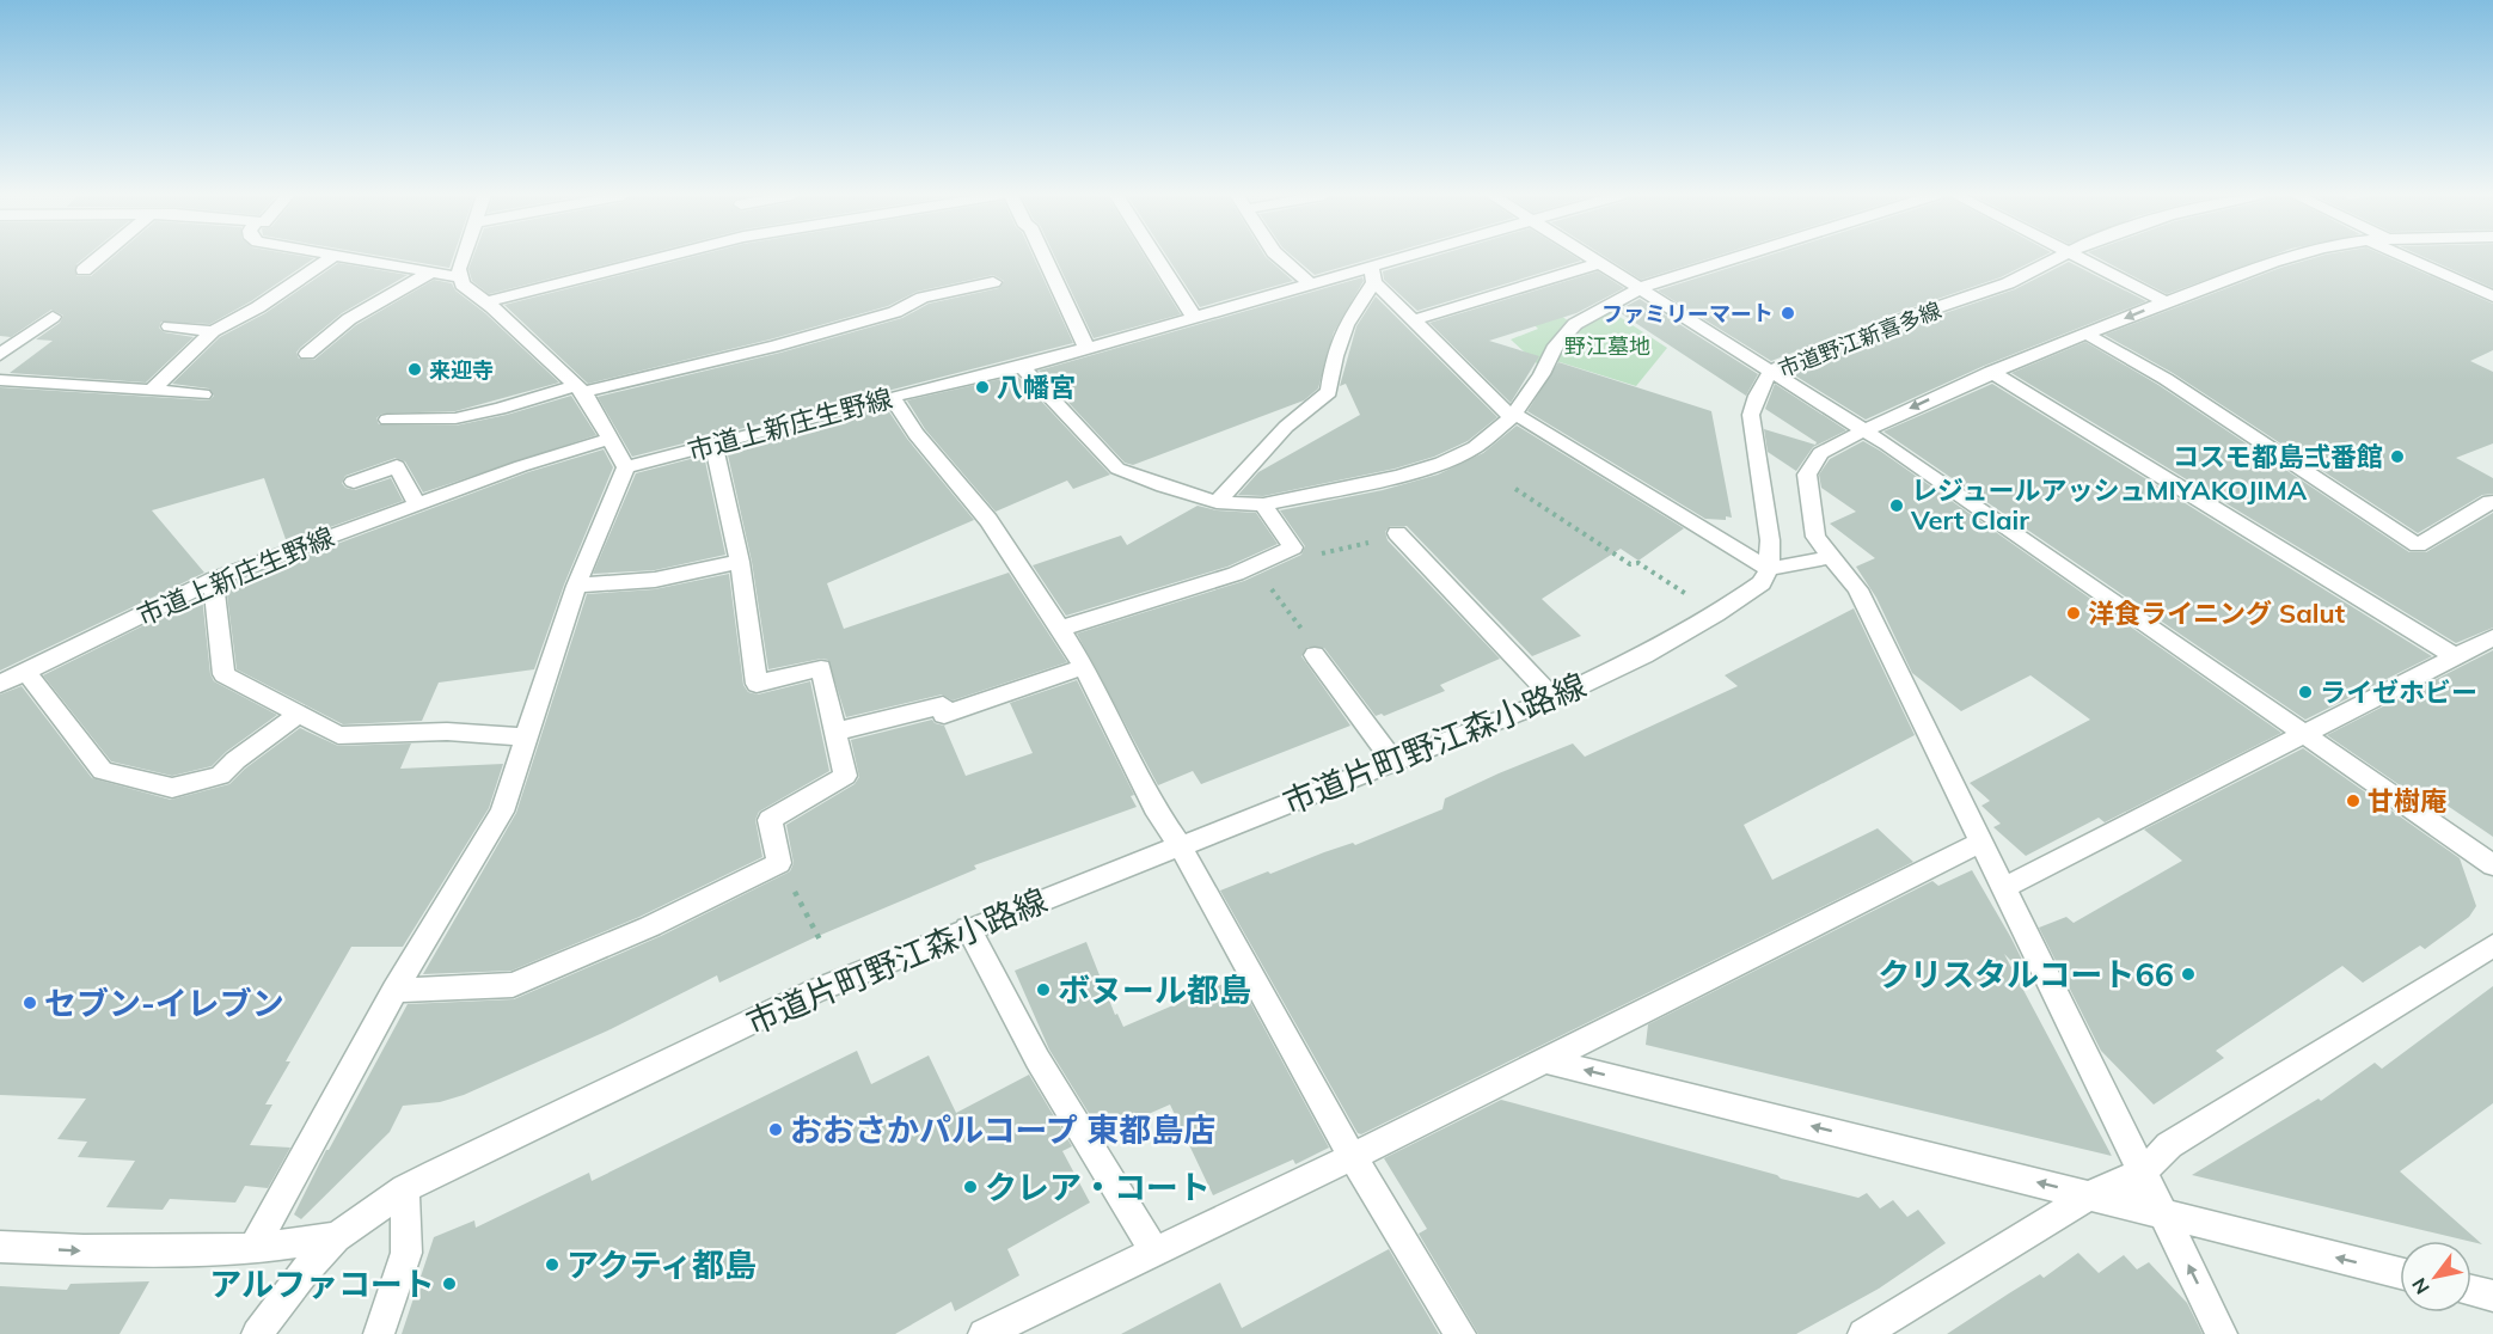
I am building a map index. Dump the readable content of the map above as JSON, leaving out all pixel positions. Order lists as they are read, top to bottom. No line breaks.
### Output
{"streets":{"street":["市道野江新喜多線","市道上新庄生野線","市道片町野江森小路線"]},"crossings":[["市道野江新喜多線","市道片町野江森小路線"]],"parks":["野江墓地"],"places":["ファミリーマート","来迎寺","八幡宮","コスモ都島弍番館","レジュールアッシュMIYAKOJIMA Vert Clair","洋食ライニング Salut","ライゼホビー","甘樹庵","クリスタルコート66","ボヌール都島","セブン-イレブン","おおさかパルコープ 東都島店","クレア・コート","アクティ都島","アルファコート"],"north":"bottom left"}
